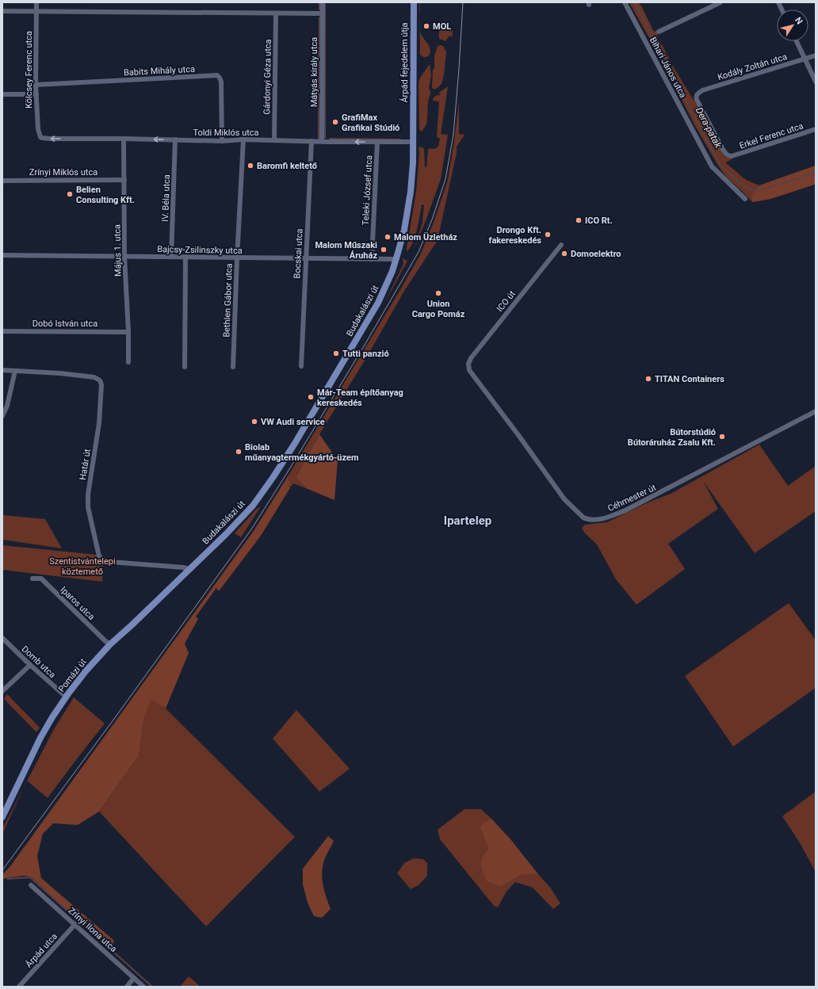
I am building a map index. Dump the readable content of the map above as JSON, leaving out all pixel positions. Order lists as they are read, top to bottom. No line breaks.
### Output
{"streets":{"main road":["Árpád fejedelem útja","Budakalászi út","Pomázi út"],"street":["Kodály Zoltán utca","Bihari János utca","Kölcsey Ferenc utca","Babits Mihály utca","Mátyás király utca","Gárdonyi Géza utca","Toldi Miklós utca","Erkel Ferenc utca","Zrínyi Miklós utca","Teleki József utca","IV. Béla utca","Bajcsy-Zsilinszky utca","Május 1. utca","Bocskai utca","Bethlen Gábor utca","ICO út","Dobó István utca","Határ út","Céhmester út","Iparos utca","Domb utca","Zrínyi Ilona utca","Árpád utca"]},"crossings":[["Árpád fejedelem útja","Toldi Miklós utca"],["Árpád fejedelem útja","Budakalászi út"],["Kodály Zoltán utca","Erkel Ferenc utca"],["Kölcsey Ferenc utca","Babits Mihály utca"],["Kölcsey Ferenc utca","Toldi Miklós utca"],["Babits Mihály utca","Toldi Miklós utca"],["Mátyás király utca","Toldi Miklós utca"],["Gárdonyi Géza utca","Toldi Miklós utca"],["Toldi Miklós utca","Teleki József utca"],["Toldi Miklós utca","IV. Béla utca"],["Toldi Miklós utca","Május 1. utca"],["Toldi Miklós utca","Bocskai utca"],["Toldi Miklós utca","Bethlen Gábor utca"],["Toldi Miklós utca","Budakalászi út"],["Zrínyi Miklós utca","Május 1. utca"],["Teleki József utca","Bajcsy-Zsilinszky utca"],["IV. Béla utca","Bajcsy-Zsilinszky utca"],["Bajcsy-Zsilinszky utca","Május 1. utca"],["Bajcsy-Zsilinszky utca","Bocskai utca"],["Bajcsy-Zsilinszky utca","Bethlen Gábor utca"],["Bajcsy-Zsilinszky utca","Budakalászi út"],["Május 1. utca","Dobó István utca"],["ICO út","Céhmester út"],["Budakalászi út","Határ út"],["Budakalászi út","Pomázi út"],["Határ út","Pomázi út"],["Iparos utca","Pomázi út"],["Domb utca","Pomázi út"],["Zrínyi Ilona utca","Árpád utca"]],"one_way":["Toldi Miklós utca"],"districts":["Ipartelep"],"water":["Dera-patak"],"parks":["Szentistvántelepi köztemető"],"places":["MOL","GrafiMax Grafikai Stúdió","Baromfi keltető","Belien Consulting Kft.","ICO Rt.","Drongo Kft. fakereskedés","Malom Üzletház","Malom Műszaki Áruház","Domoelektro","Union Cargo Pomáz","Tutti panzió","TITAN Containers","Már-Team építőanyag kereskedés","VW Audi service","Bútorstúdió Bútoráruház Zsalu Kft.","Biolab műanyagtermékgyártó-üzem"],"north":"top right"}
